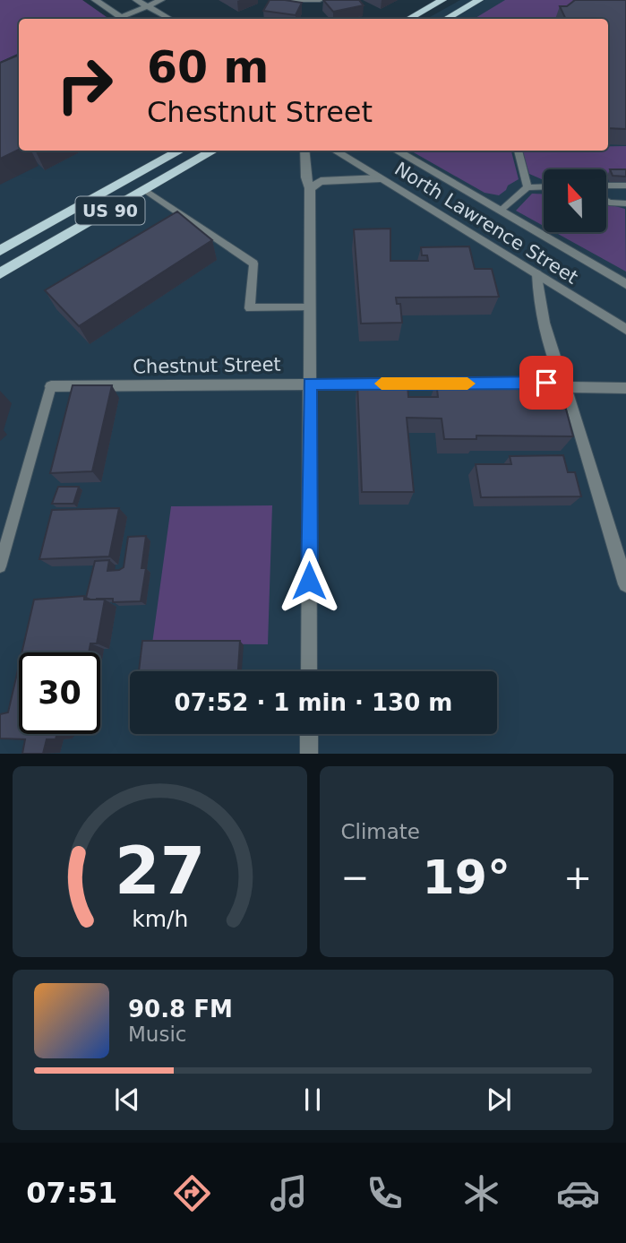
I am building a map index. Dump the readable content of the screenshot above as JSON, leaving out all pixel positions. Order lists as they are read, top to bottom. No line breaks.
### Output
{"streets":{"main road":["US 90"],"street":["North Lawrence Street","Chestnut Street"]},"north":"top","page":{"turn":["60 m","Chestnut Street"],"limit":"30","trip":"07:52 · 1 min · 130 m","tile":"Climate","heat":["−","19°","+"],"song":["90.8 FM","Music"],"tabs":"07:51","gauge":["27","km/h"]}}
